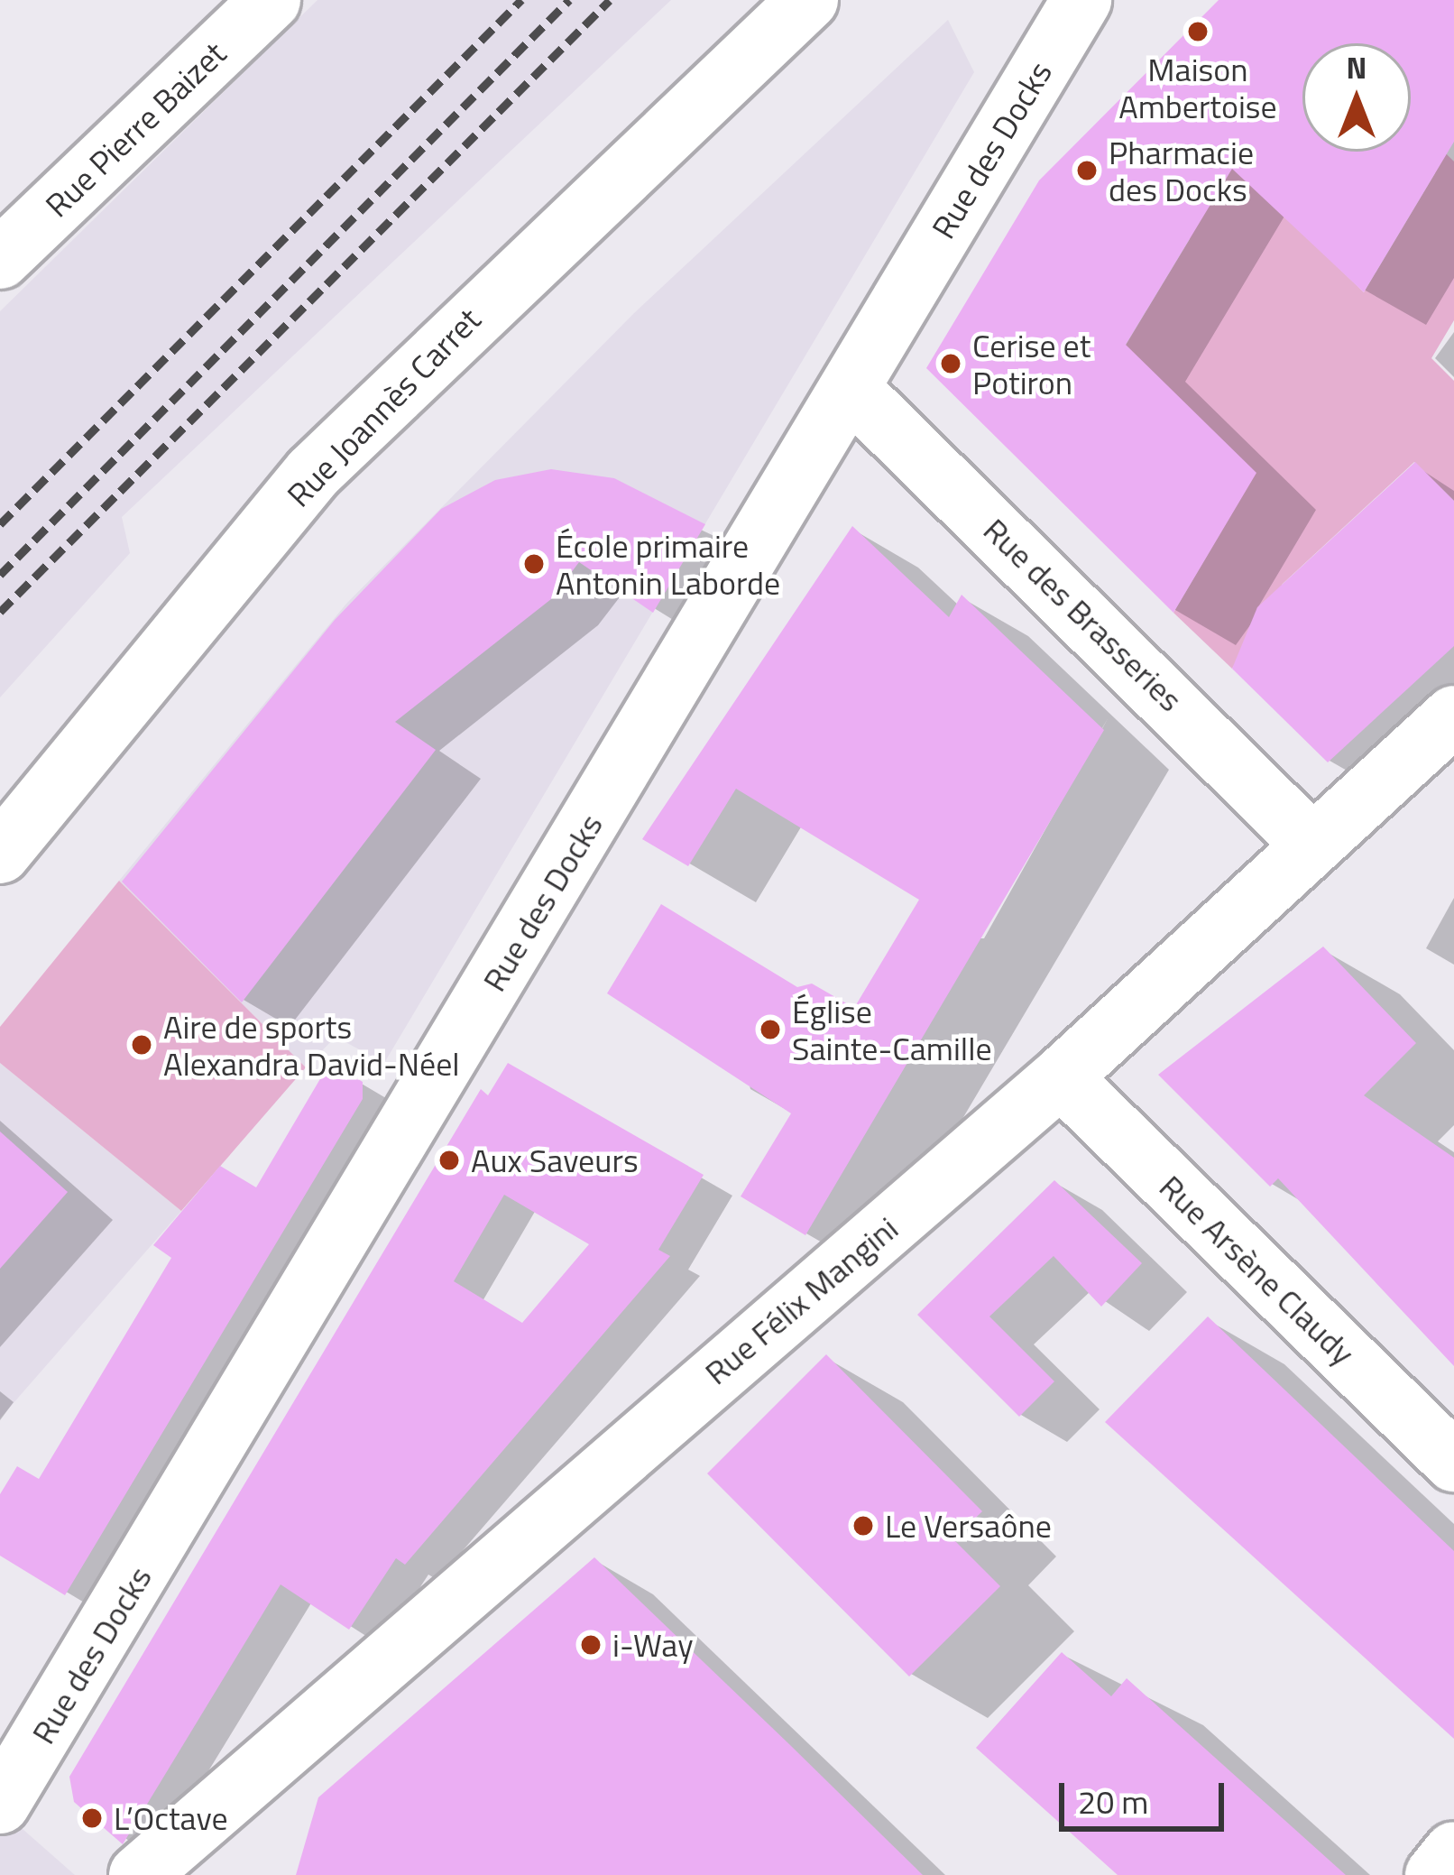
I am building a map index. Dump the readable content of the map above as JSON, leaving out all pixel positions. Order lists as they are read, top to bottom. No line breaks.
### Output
{"streets":{"street":["Rue Pierre Baizet","Rue des Docks","Rue Joannès Carret","Rue des Brasseries","Rue Arsène Claudy","Rue Félix Mangini"]},"crossings":[["Rue des Docks","Rue des Brasseries"],["Rue des Brasseries","Rue Félix Mangini"],["Rue Arsène Claudy","Rue Félix Mangini"]],"places":["Maison Ambertoise","Pharmacie des Docks","Cerise et Potiron","École primaire Antonin Laborde","Église Sainte-Camille","Aire de sports Alexandra David-Néel","Aux Saveurs","Le Versaône","i-Way","L’Octave"],"scale_bar":"20 m","north":"top"}
